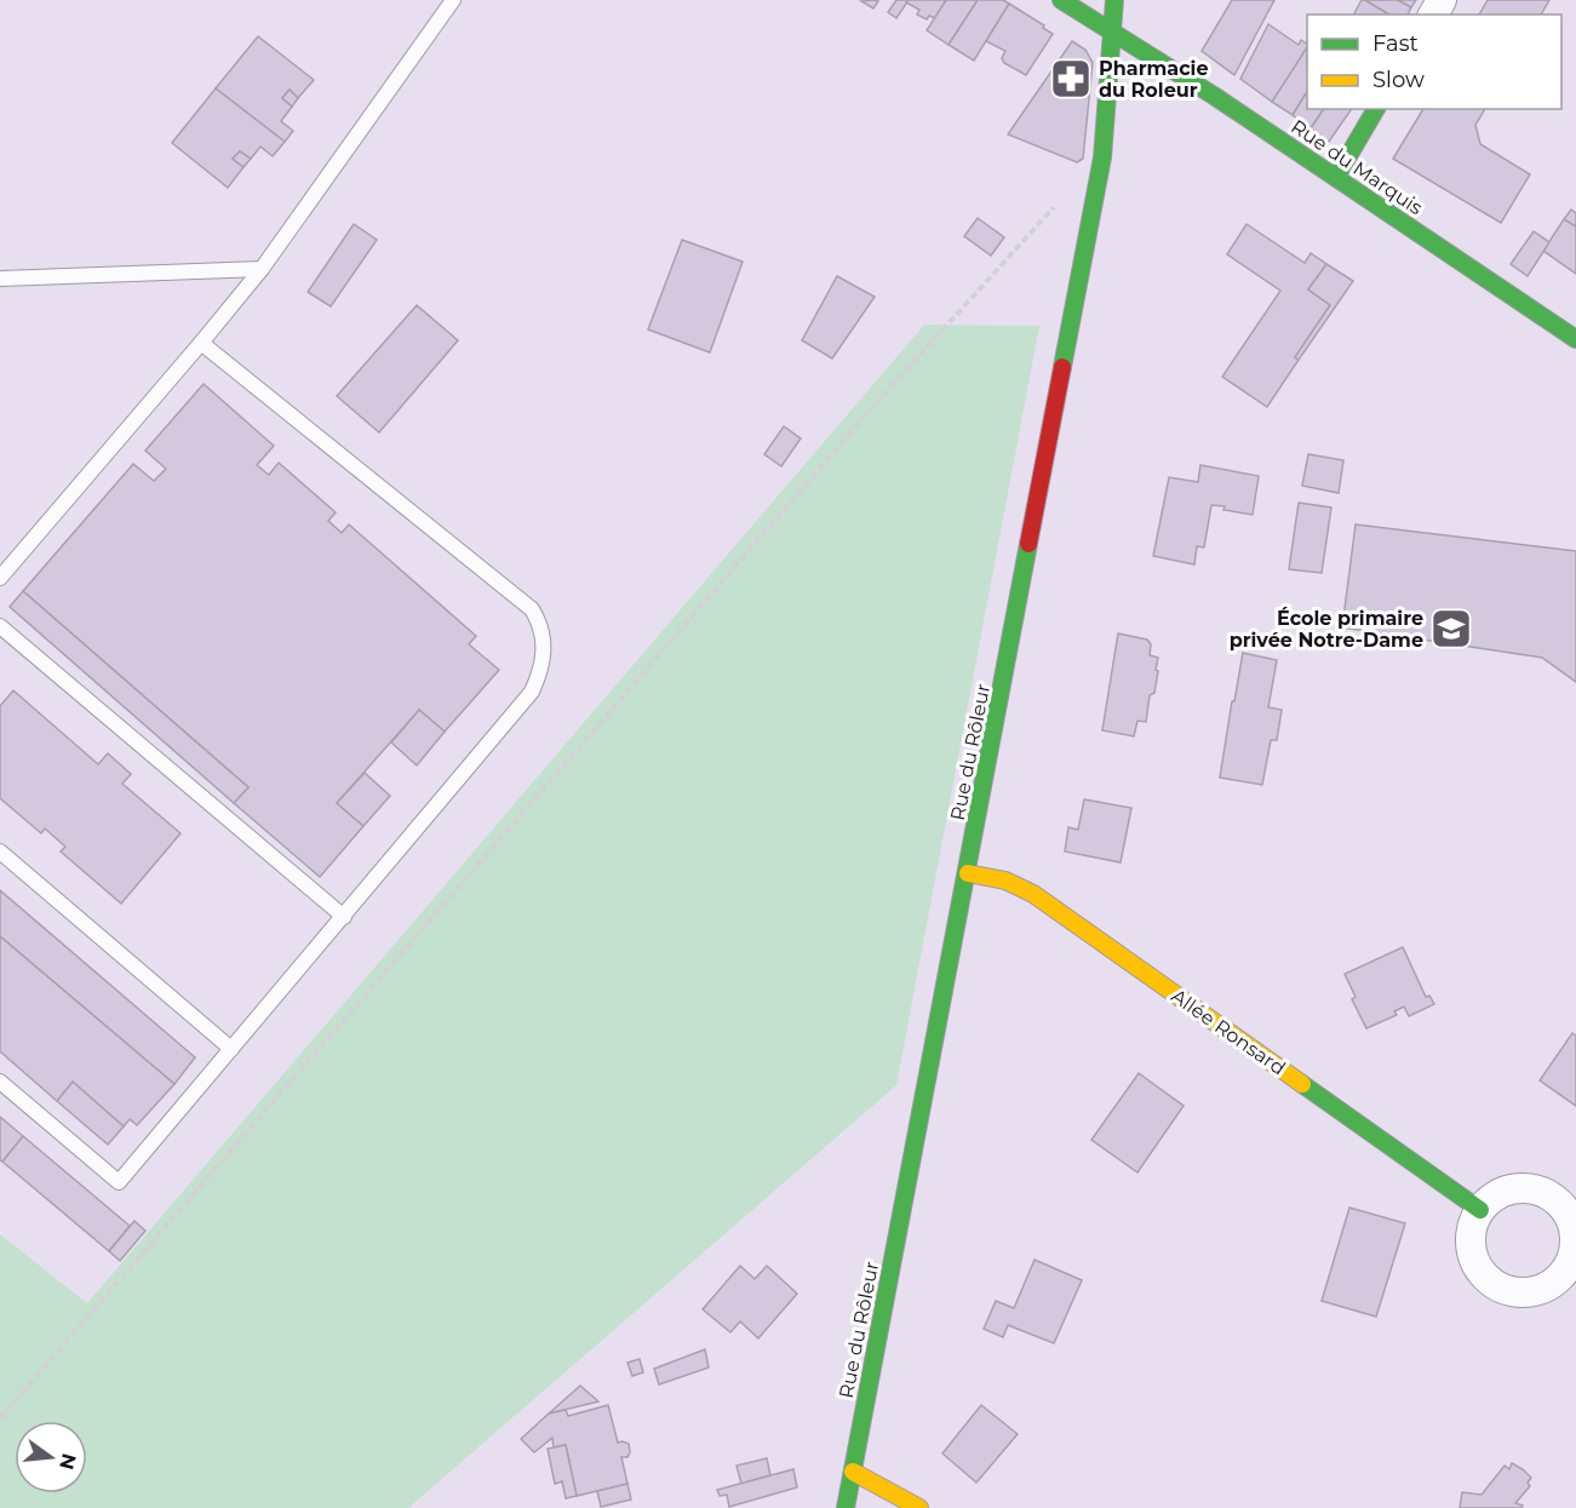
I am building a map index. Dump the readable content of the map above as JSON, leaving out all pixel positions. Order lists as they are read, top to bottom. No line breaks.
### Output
{"streets":{"street":["Rue du Marquis","Rue du Rôleur","Allée Ronsard"]},"crossings":[["Rue du Marquis","Rue du Rôleur"],["Rue du Rôleur","Allée Ronsard"]],"places":{"pharmacy":["Pharmacie du Roleur"],"school or university":["École primaire privée Notre-Dame"]},"legend":["Fast","Slow"],"north":"right"}
